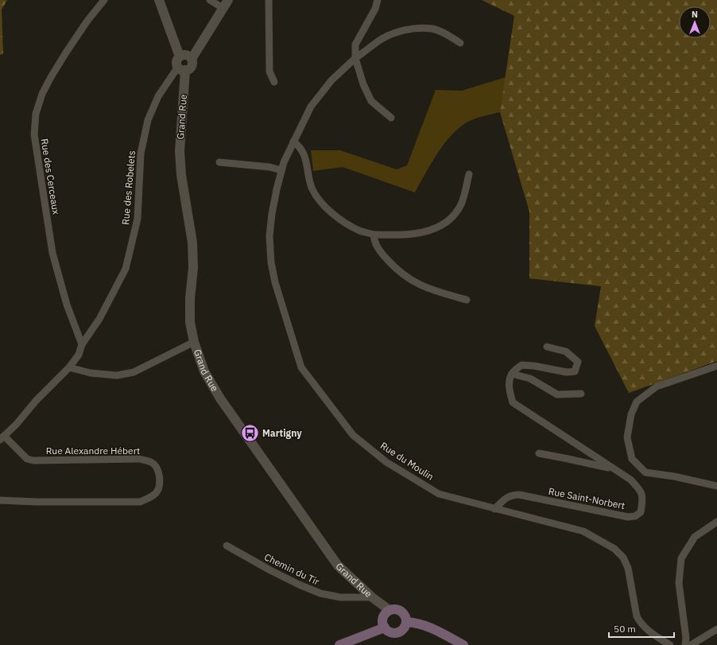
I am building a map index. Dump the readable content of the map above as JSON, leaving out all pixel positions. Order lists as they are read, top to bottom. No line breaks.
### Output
{"streets":{"street":["Grand Rue","Rue des Cerceaux","Rue des Robelets","Rue Alexandre Hébert","Rue du Moulin","Rue Saint-Norbert","Chemin du Tir"]},"crossings":[["Grand Rue","Rue des Robelets"],["Grand Rue","Chemin du Tir"],["Rue des Cerceaux","Rue des Robelets"],["Rue du Moulin","Rue Saint-Norbert"]],"places":{"bus stop":["Martigny"]},"scale_bar":"50 m","north":"top"}
